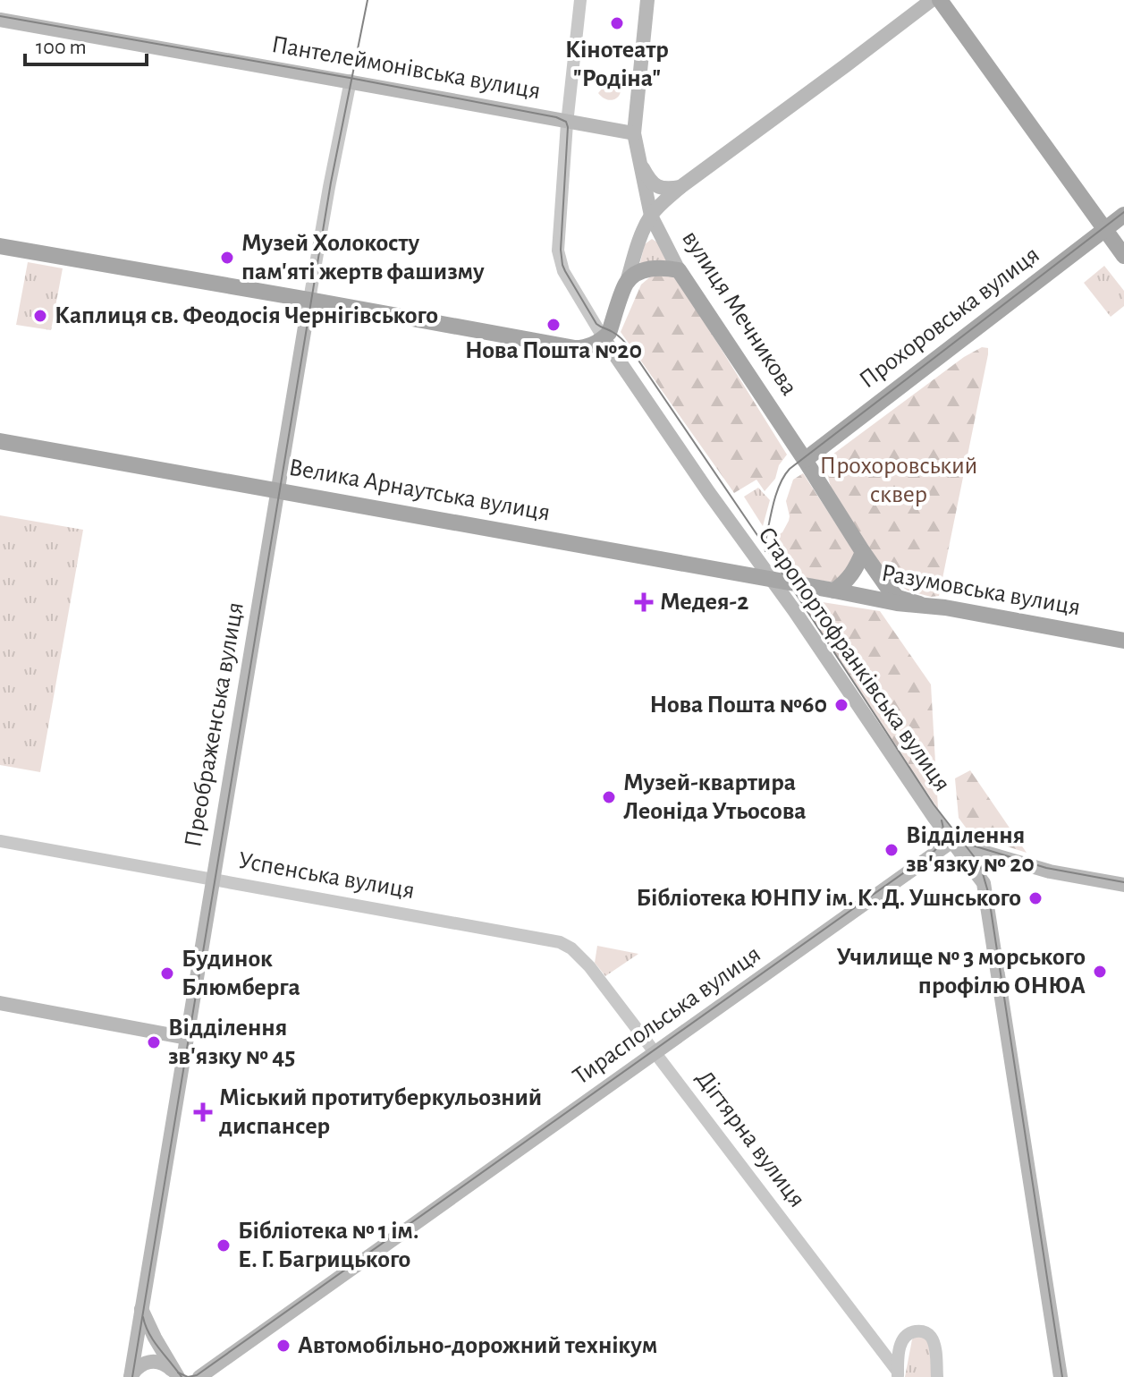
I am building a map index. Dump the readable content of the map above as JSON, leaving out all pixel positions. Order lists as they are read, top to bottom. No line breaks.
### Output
{"streets":{"main road":["Пантелеймонівська вулиця","вулиця Мечникова","Прохоровська вулиця","Велика Арнаутська вулиця","Разумовська вулиця","Старопортофранківська вулиця","Преображенська вулиця","Тираспольська вулиця"],"street":["Успенська вулиця","Дігтярна вулиця"]},"crossings":[["Пантелеймонівська вулиця","вулиця Мечникова"],["Пантелеймонівська вулиця","Старопортофранківська вулиця"],["Пантелеймонівська вулиця","Преображенська вулиця"],["вулиця Мечникова","Прохоровська вулиця"],["вулиця Мечникова","Разумовська вулиця"],["Велика Арнаутська вулиця","Разумовська вулиця"],["Велика Арнаутська вулиця","Старопортофранківська вулиця"],["Велика Арнаутська вулиця","Преображенська вулиця"],["Старопортофранківська вулиця","Тираспольська вулиця"],["Преображенська вулиця","Успенська вулиця"],["Успенська вулиця","Дігтярна вулиця"],["Тираспольська вулиця","Дігтярна вулиця"]],"parks":["Прохоровський сквер"],"places":{"other":["Кінотеатр \"Родіна\"","Музей Холокосту пам'яті жертв фашизму","Каплиця св. Феодосія Чернігівського","Нова Пошта №20","Нова Пошта №60","Музей-квартира Леоніда Утьосова","Відділення зв'язку № 20","Бібліотека ЮНПУ ім. К. Д. Ушнського","Училище № 3 морського профілю ОНЮА","Будинок Блюмберга","Відділення зв'язку № 45","Бібліотека № 1 ім. Е. Г. Багрицького","Автомобільно-дорожний технікум"],"health":["Медея-2","Міський протитуберкульозний диспансер"]},"scale_bar":"100 m"}
